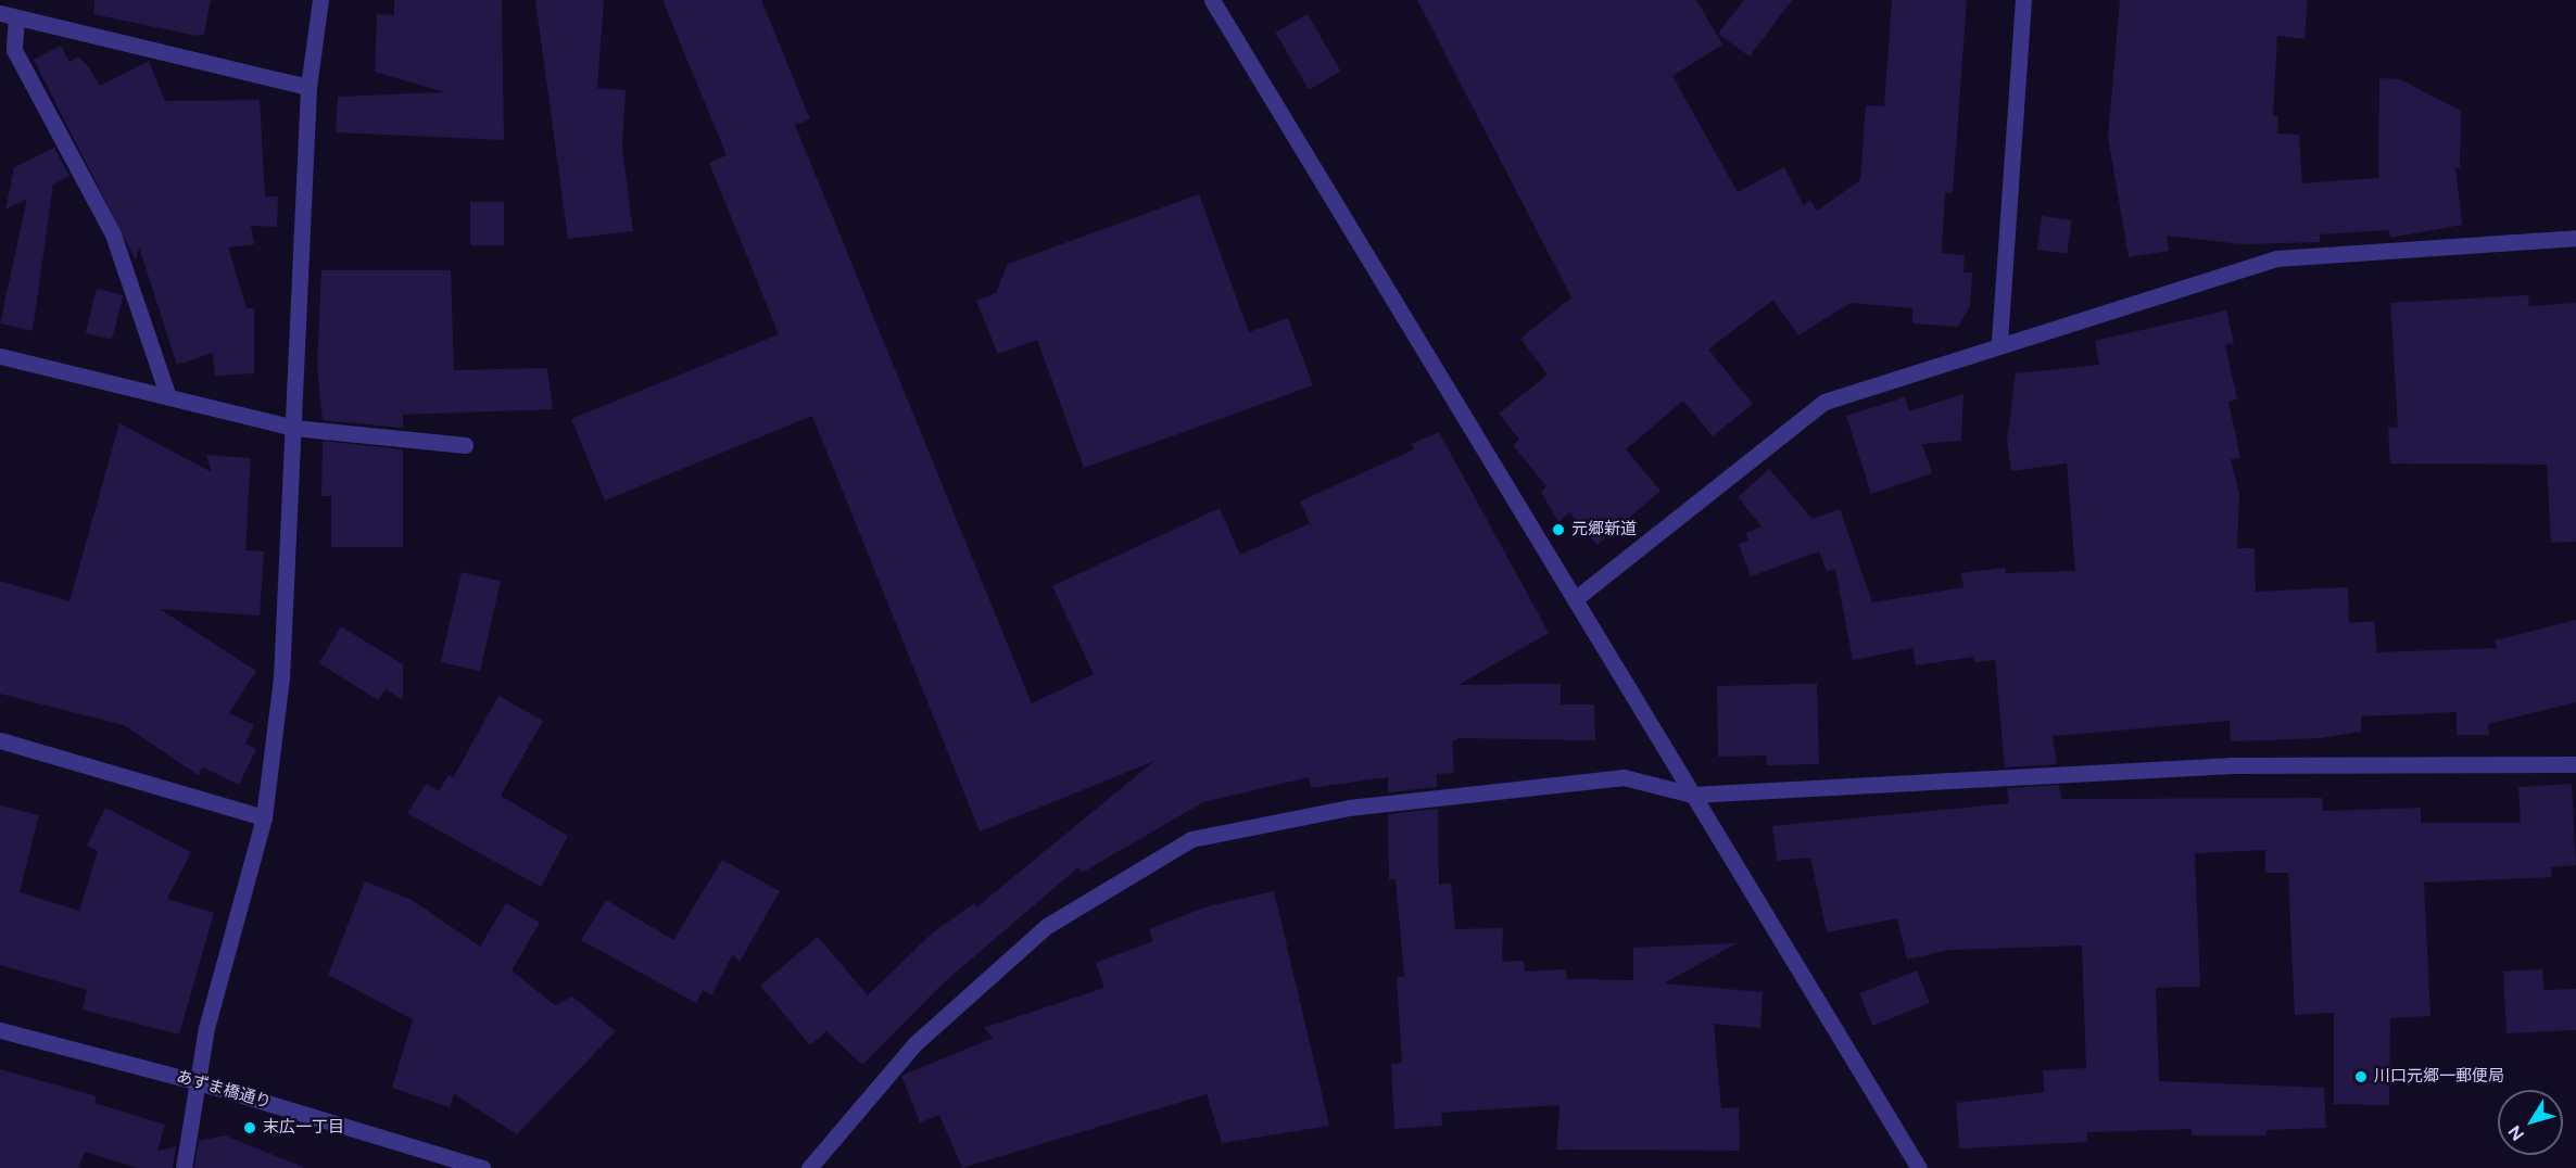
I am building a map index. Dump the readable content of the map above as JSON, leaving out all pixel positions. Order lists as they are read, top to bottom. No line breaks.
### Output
{"streets":{"street":["あずま橋通り"]},"places":["元郷新道","川口元郷一郵便局","末広一丁目"],"north":"bottom left"}
